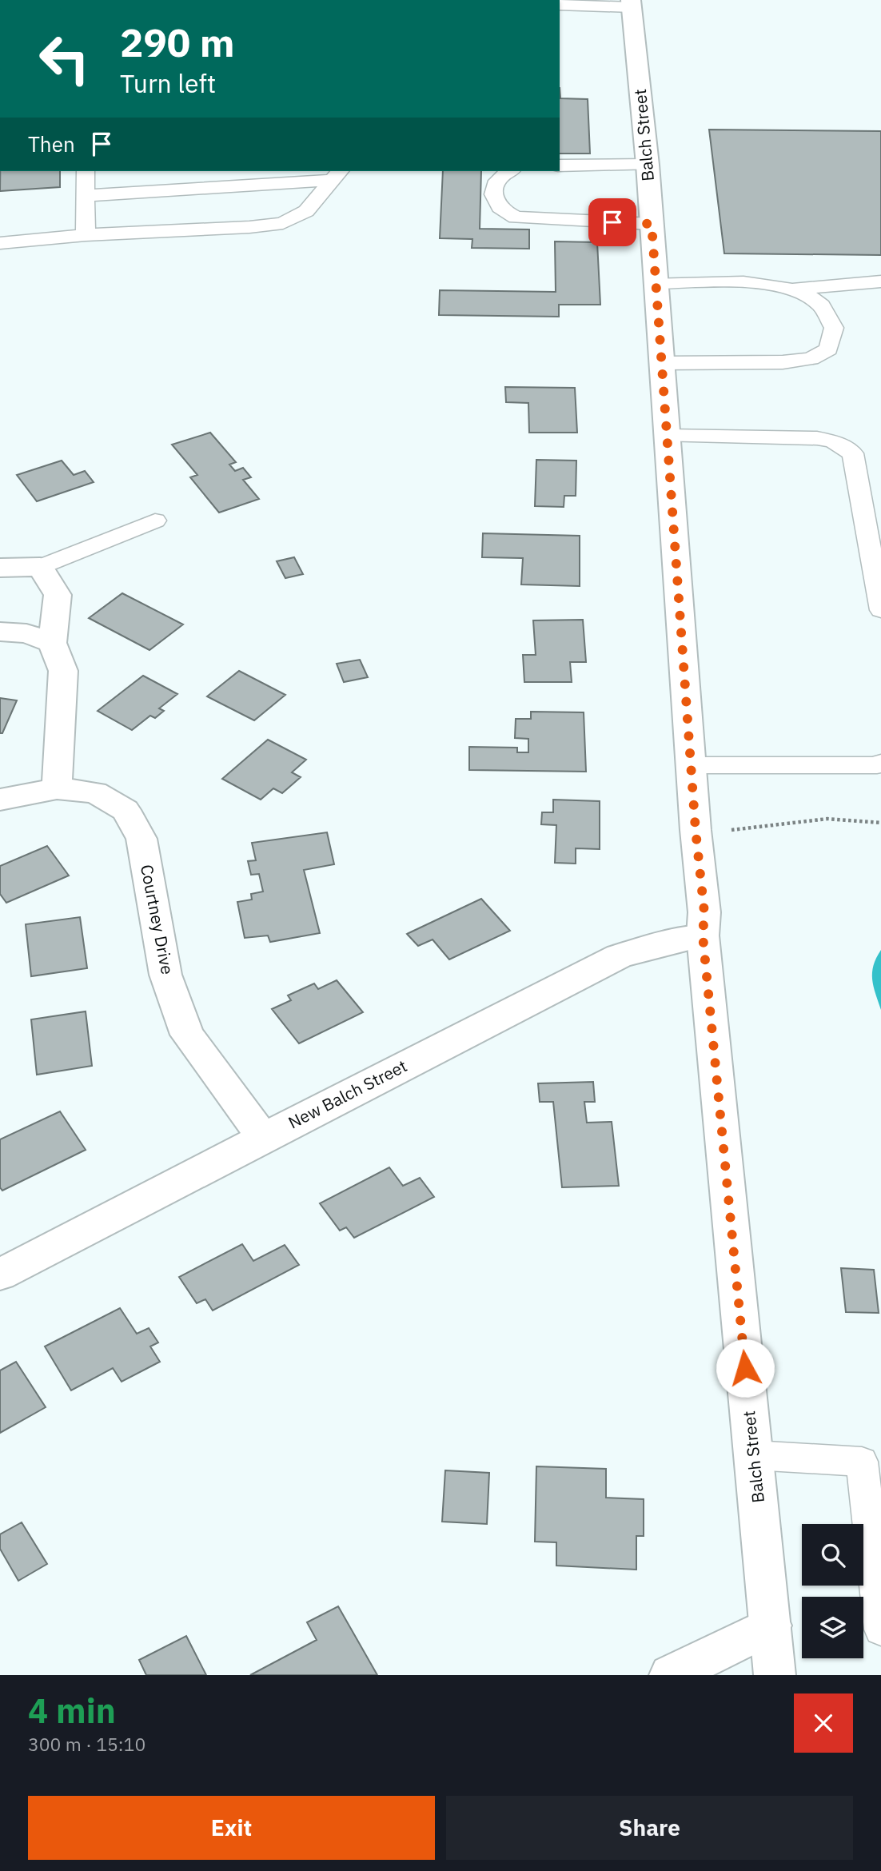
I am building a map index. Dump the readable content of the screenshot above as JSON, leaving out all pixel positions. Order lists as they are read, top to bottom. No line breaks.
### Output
{"streets":{"street":["Balch Street","Courtney Drive","New Balch Street"]},"crossings":[["Balch Street","New Balch Street"],["Courtney Drive","New Balch Street"]],"page":{"turn":["290 m","Turn left"],"then":"Then","heading":["4 min","300 m · 15:10"],"buttons":["Exit","Share"]}}
